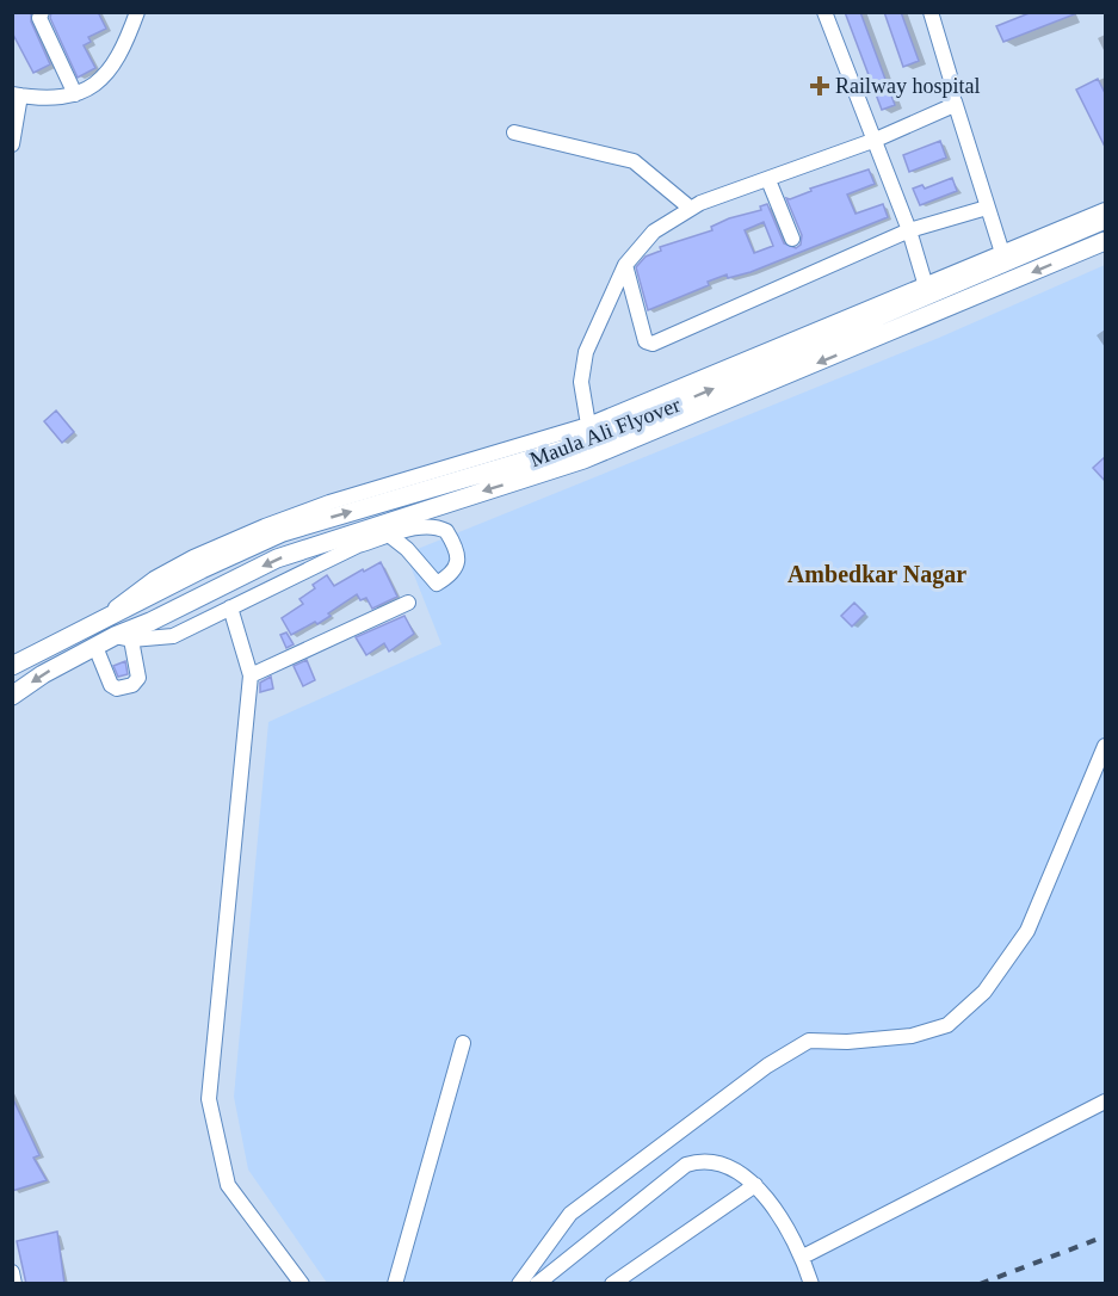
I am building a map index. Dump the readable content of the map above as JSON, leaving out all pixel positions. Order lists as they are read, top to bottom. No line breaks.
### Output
{"streets":{"main road":["Maula Ali Flyover"]},"districts":["Ambedkar Nagar"],"places":{"health":["Railway hospital"]}}
